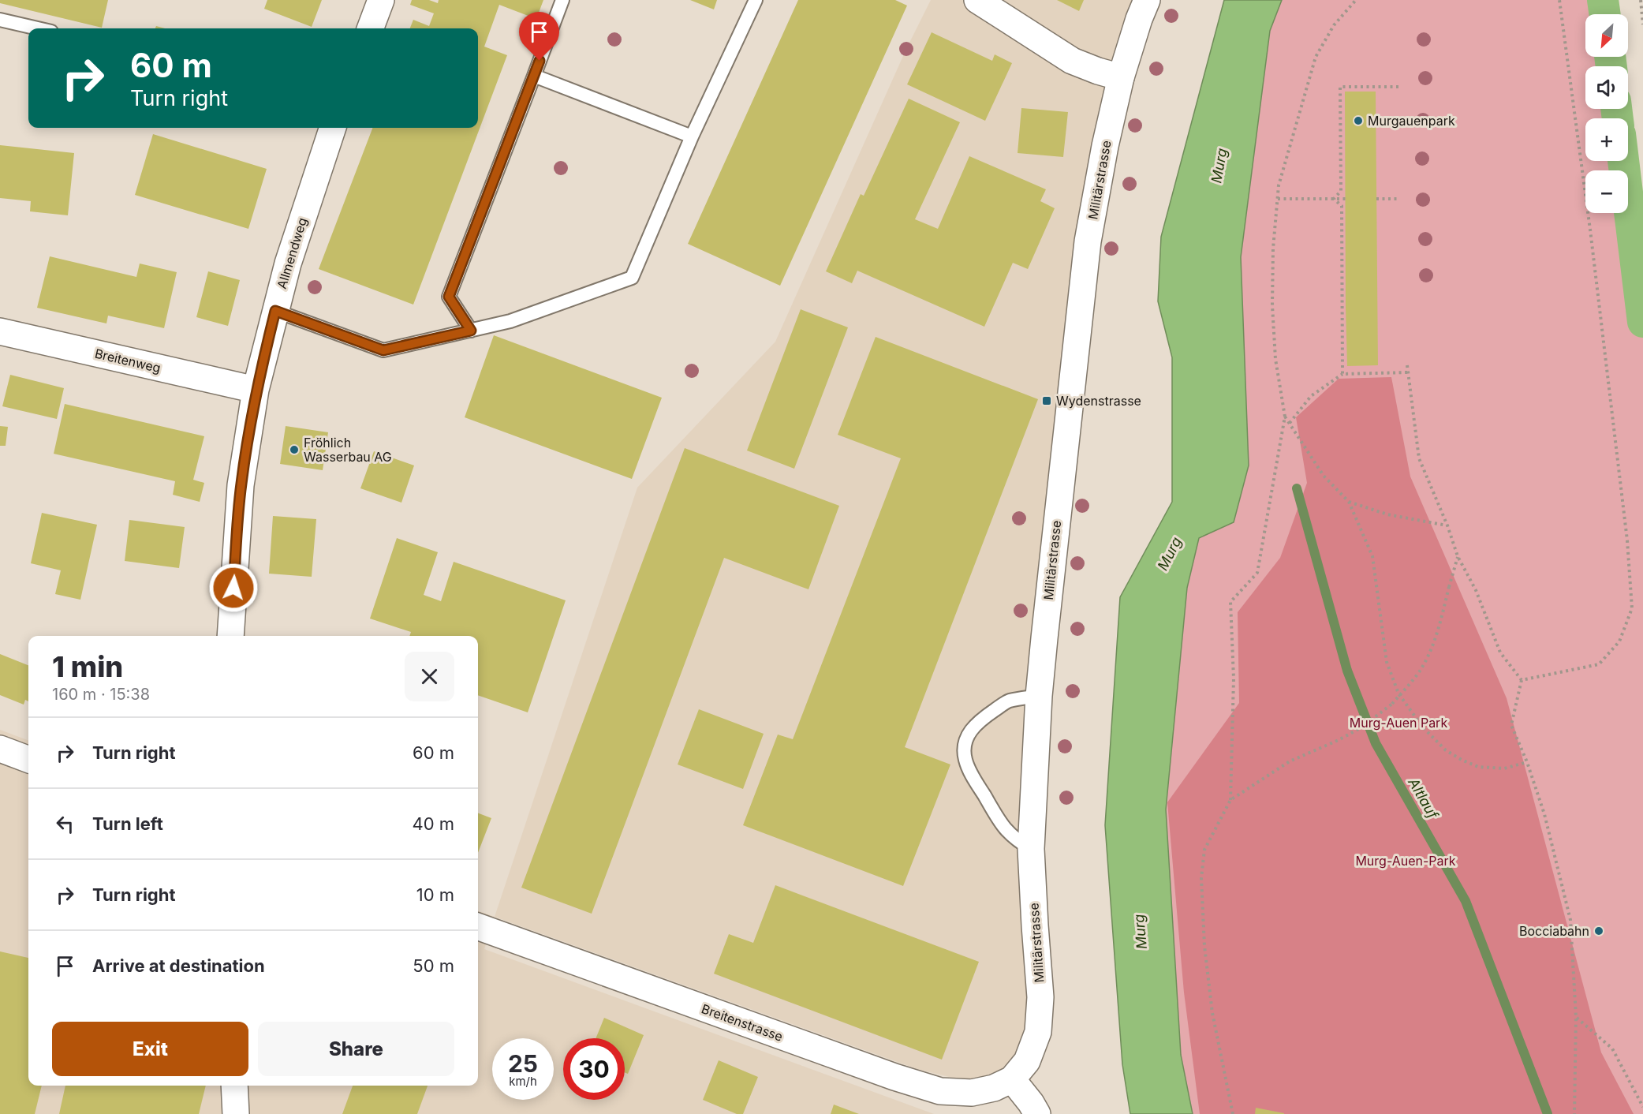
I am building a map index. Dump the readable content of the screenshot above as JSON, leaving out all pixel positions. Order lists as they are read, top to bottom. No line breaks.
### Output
{"streets":{"street":["Militärstrasse","Allmendweg","Breitenweg","Breitenstrasse"]},"crossings":[["Militärstrasse","Breitenstrasse"],["Allmendweg","Breitenweg"]],"water":["Murg","Altlauf"],"parks":["Murg-Auen Park","Murg-Auen-Park"],"places":{"other":["Murgauenpark","Fröhlich Wasserbau AG","Bocciabahn"],"transit":["Wydenstrasse"]},"north":"bottom left","page":{"map_buttons":["+","−"],"turn":["60 m","Turn right"],"heading":["1 min","160 m · 15:38"],"list":[{"name":"Turn right","value":"60 m"},{"name":"Turn left","value":"40 m"},{"name":"Turn right","value":"10 m"},{"name":"Arrive at destination","value":"50 m"}],"buttons":["Exit","Share"],"speed":"25 km/h","limit":"30"}}
